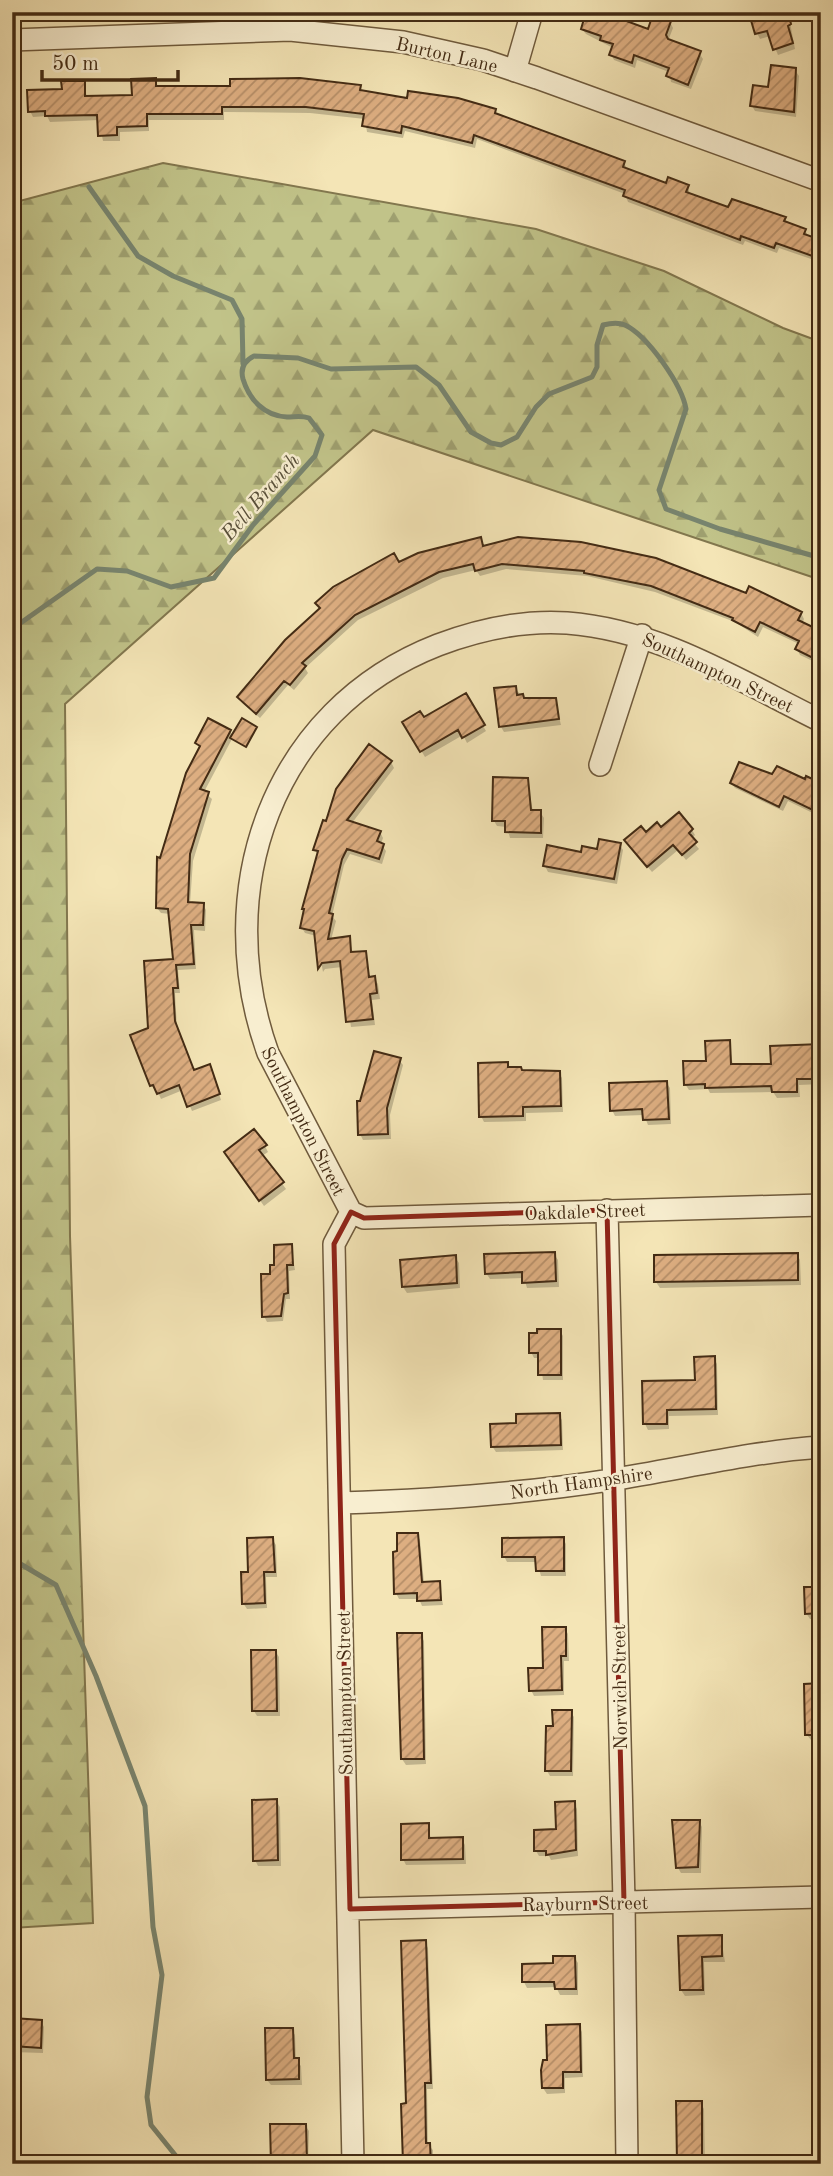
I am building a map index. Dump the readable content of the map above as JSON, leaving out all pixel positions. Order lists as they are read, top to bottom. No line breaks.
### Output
{"streets":{"street":["Burton Lane","Southampton Street","Oakdale Street","North Hampshire","Norwich Street","Rayburn Street"]},"crossings":[["Southampton Street","Oakdale Street"],["Southampton Street","North Hampshire"],["Southampton Street","Rayburn Street"],["Oakdale Street","Norwich Street"],["North Hampshire","Norwich Street"],["Norwich Street","Rayburn Street"]],"water":["Bell Branch"],"scale_bar":"50 m"}
